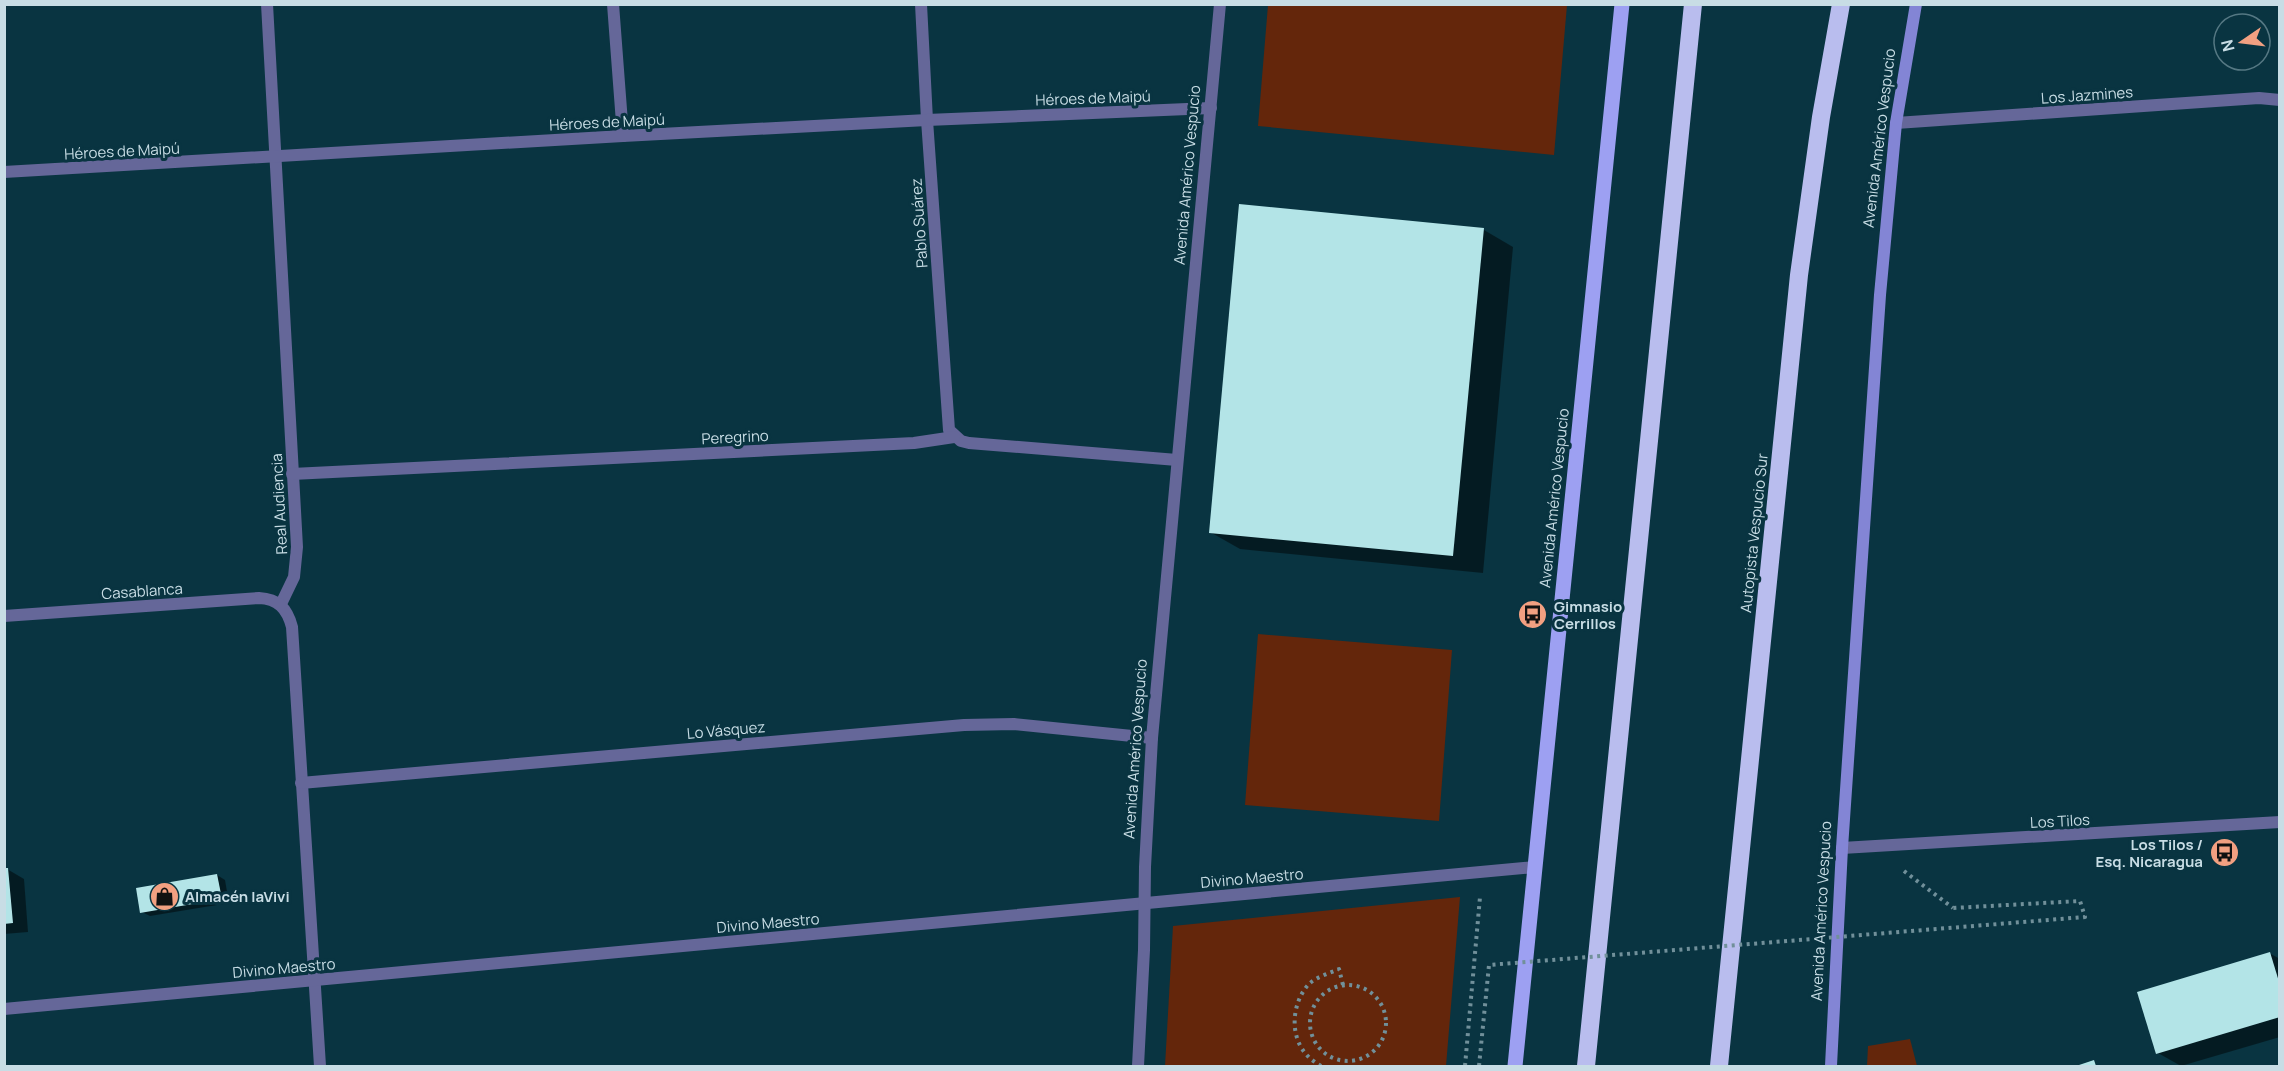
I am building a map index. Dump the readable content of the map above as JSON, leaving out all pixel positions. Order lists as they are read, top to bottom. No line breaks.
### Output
{"streets":{"highway":["Autopista Vespucio Sur"],"main road":["Avenida Américo Vespucio"],"street":["Los Jazmines","Héroes de Maipú","Pablo Suárez","Peregrino","Real Audiencia","Casablanca","Lo Vásquez","Los Tilos","Divino Maestro"]},"crossings":[["Los Jazmines","Avenida Américo Vespucio"],["Héroes de Maipú","Avenida Américo Vespucio"],["Héroes de Maipú","Pablo Suárez"],["Héroes de Maipú","Real Audiencia"],["Avenida Américo Vespucio","Peregrino"],["Avenida Américo Vespucio","Lo Vásquez"],["Avenida Américo Vespucio","Los Tilos"],["Avenida Américo Vespucio","Divino Maestro"],["Pablo Suárez","Peregrino"],["Peregrino","Real Audiencia"],["Real Audiencia","Casablanca"]],"places":{"bus stop":["Gimnasio Cerrillos","Los Tilos / Esq. Nicaragua"],"shop":["Almacén laVivi"]},"north":"left"}
